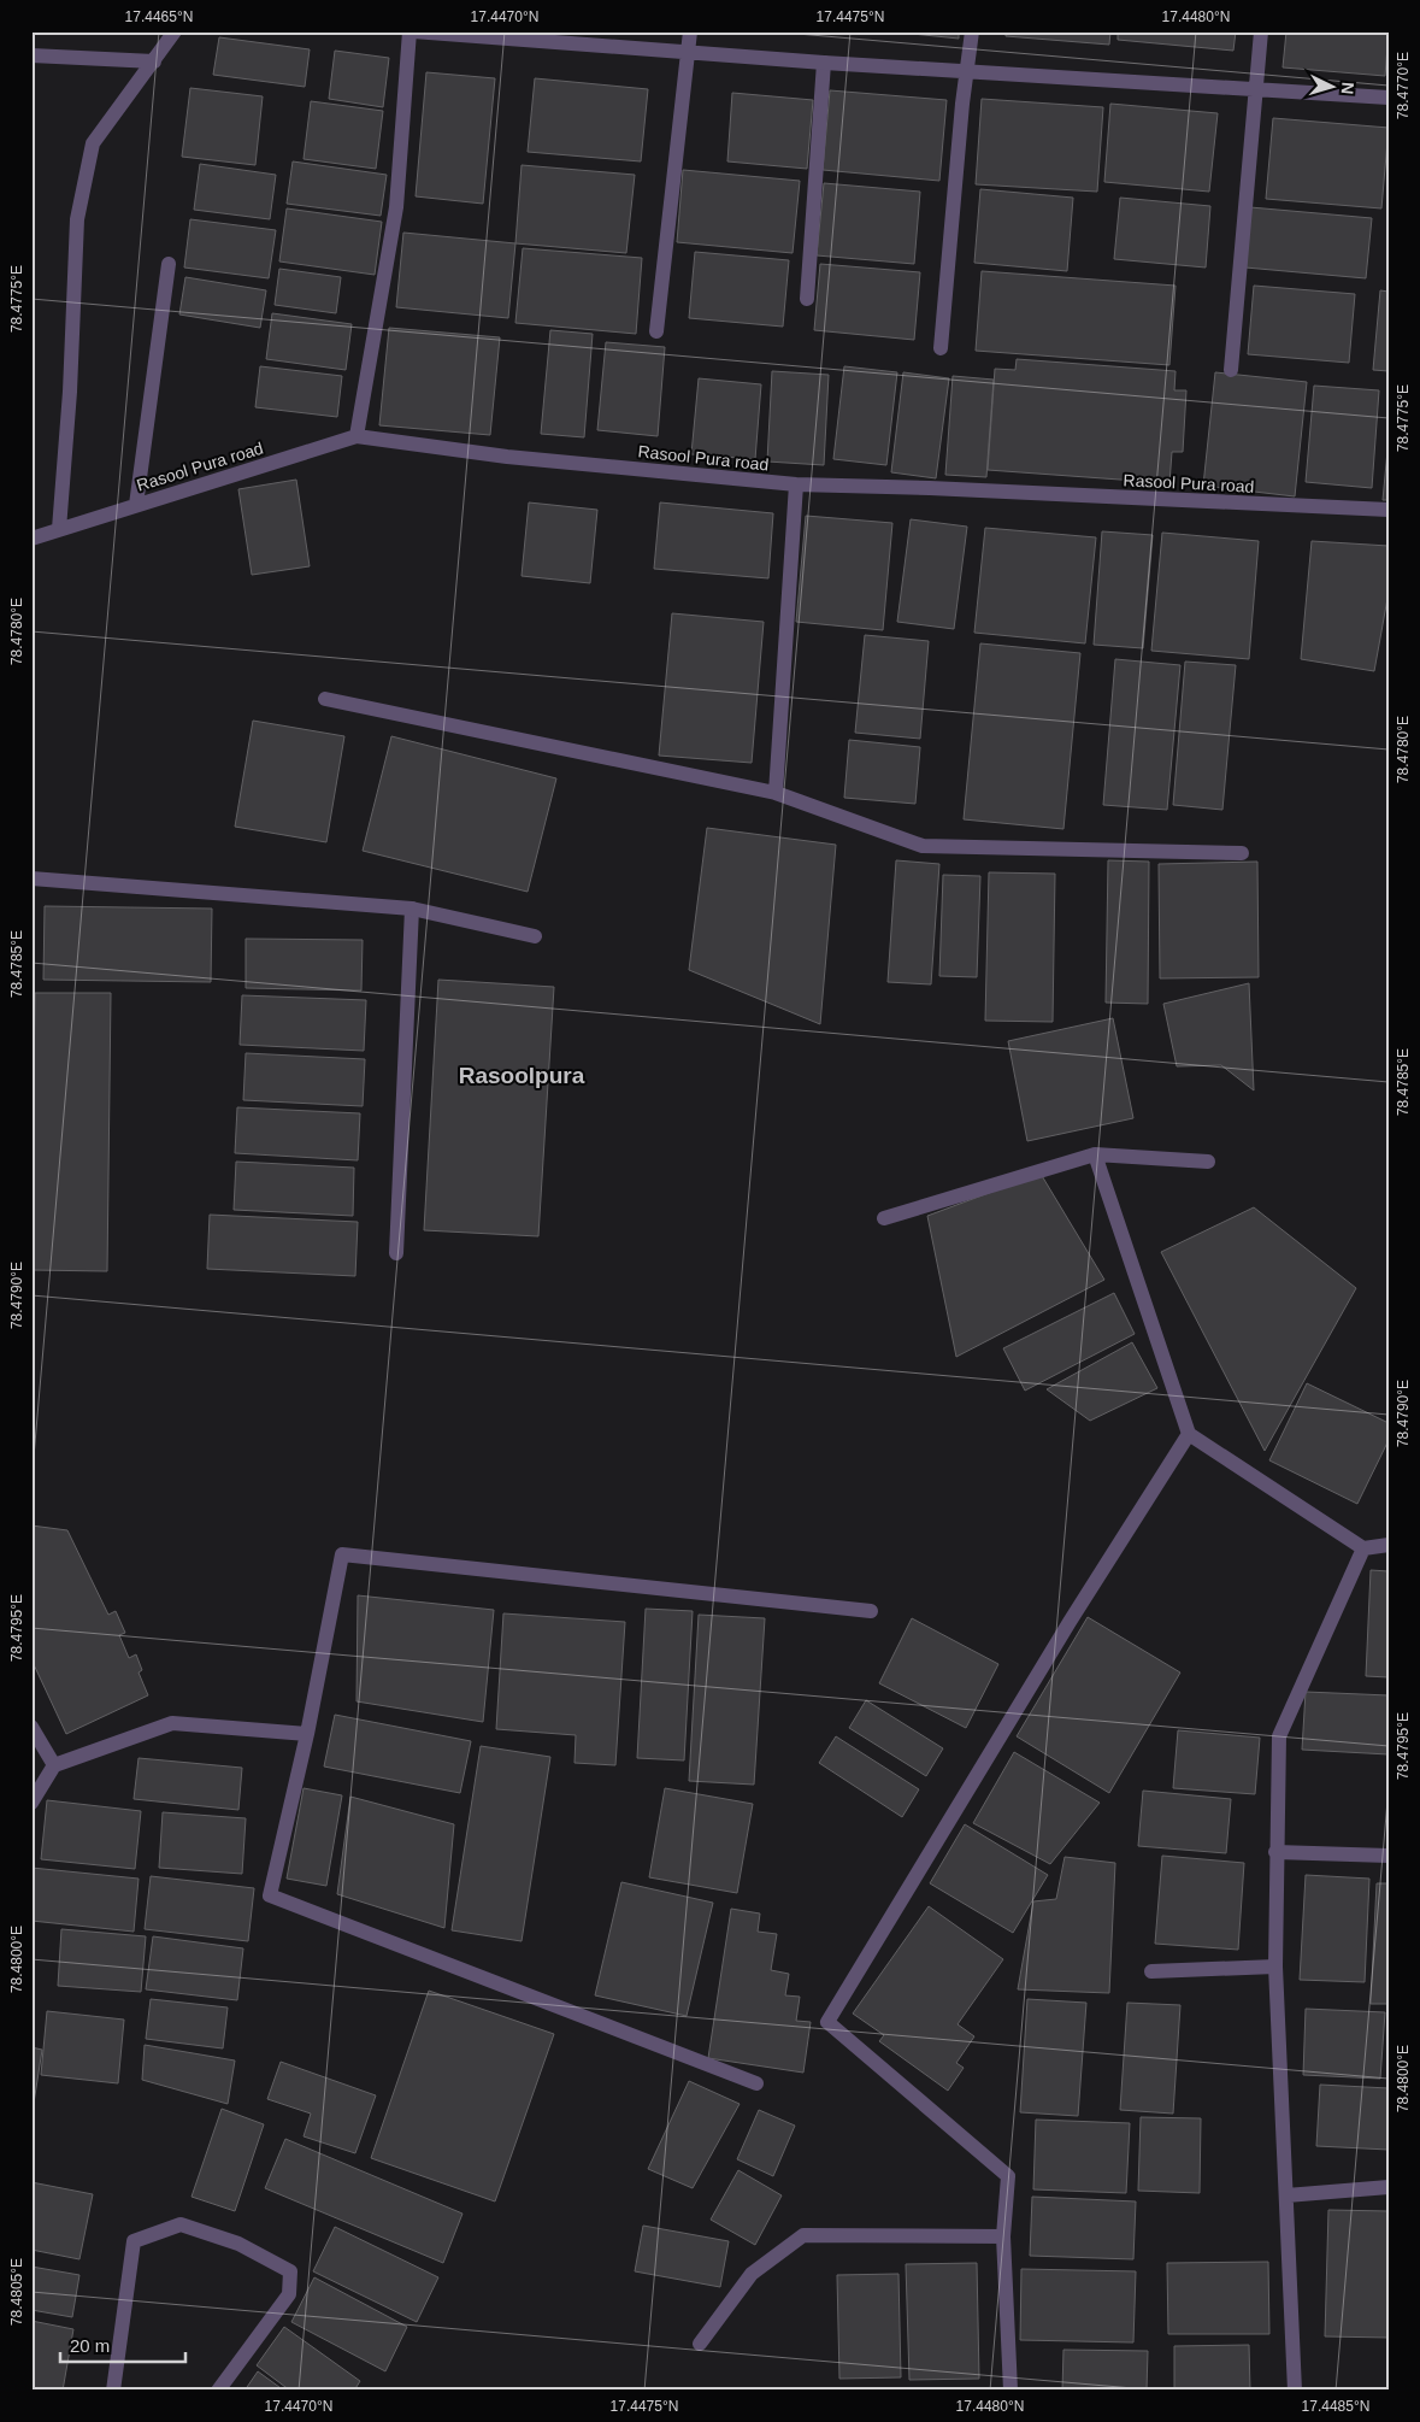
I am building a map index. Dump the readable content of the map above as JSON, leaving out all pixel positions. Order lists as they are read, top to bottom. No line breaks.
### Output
{"streets":{"street":["Rasool Pura road"]},"districts":["Rasoolpura"],"scale_bar":"20 m","north":"right","coordinates":["17.4465°N","17.4470°N","17.4475°N","17.4480°N","78.4770°E","78.4775°E","78.4780°E","78.4785°E","78.4790°E","78.4795°E","78.4800°E","78.4805°E","17.4485°N"]}
